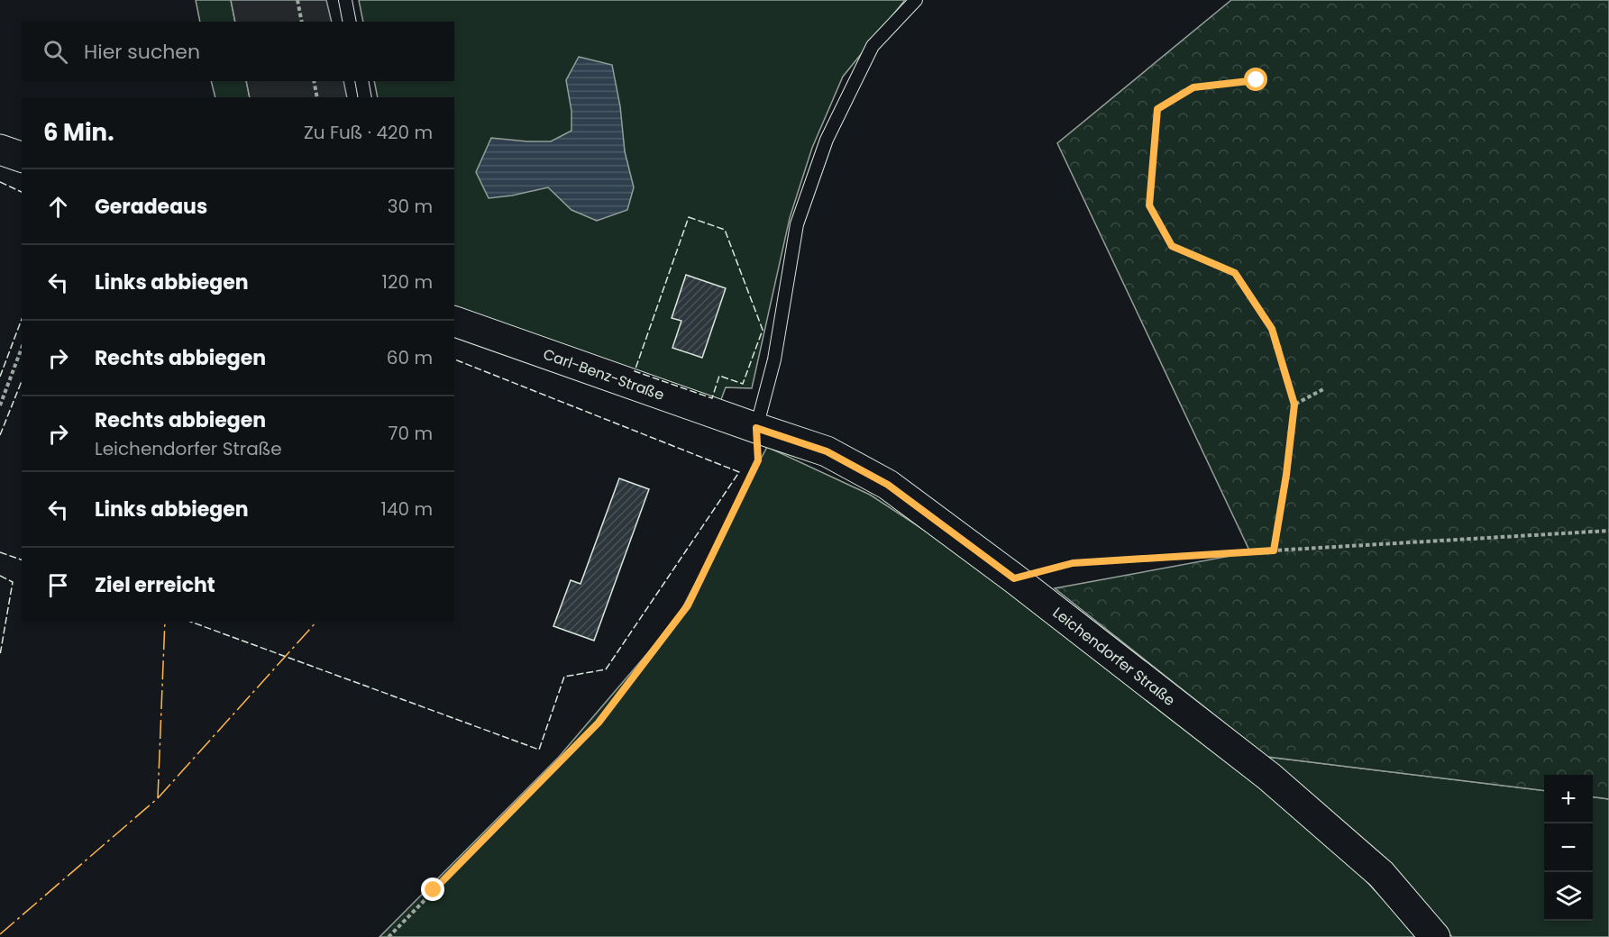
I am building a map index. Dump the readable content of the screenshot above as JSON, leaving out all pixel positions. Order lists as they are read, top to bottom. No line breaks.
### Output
{"streets":{"street":["Carl-Benz-Straße","Leichendorfer Straße"]},"crossings":[["Carl-Benz-Straße","Leichendorfer Straße"]],"page":{"search":"Hier suchen","heading":["6 Min.","Zu Fuß · 420 m"],"list":[["Geradeaus","30 m"],["Links abbiegen","120 m"],["Rechts abbiegen","60 m"],["Rechts abbiegen","Leichendorfer Straße","70 m"],["Links abbiegen","140 m"],"Ziel erreicht"],"map_buttons":["+","−"]}}
